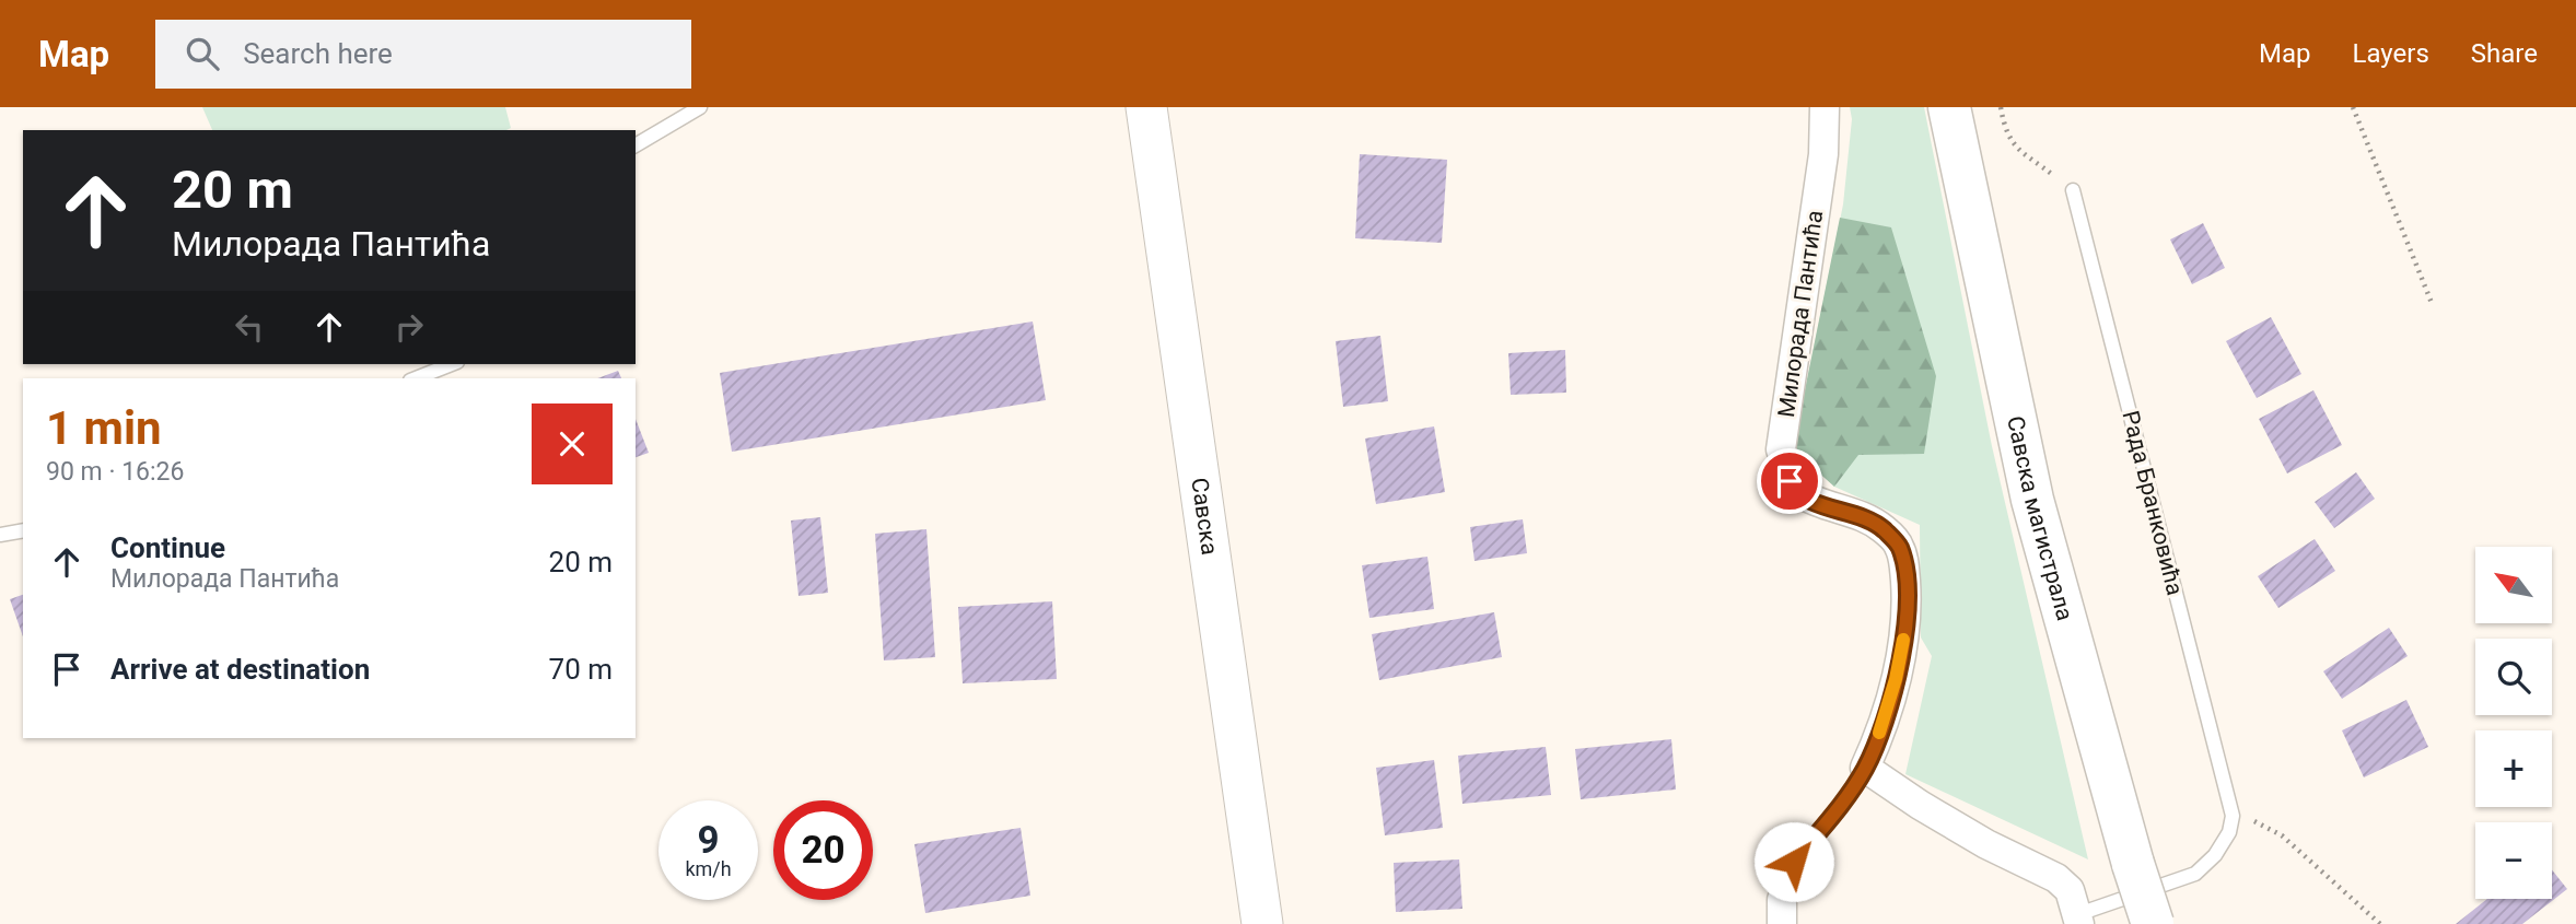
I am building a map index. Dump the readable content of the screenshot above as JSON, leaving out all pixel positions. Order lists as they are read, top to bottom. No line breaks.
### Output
{"streets":{"main road":["Савска магистрала"],"street":["Милорада Пантића","Савска"],"lane":["Рада Бранковића"]},"north":"top left","page":{"header":"Map","search":"Search here","nav":["Map","Layers","Share"],"turn":["20 m","Милорада Пантића"],"heading":["1 min","90 m · 16:26"],"list":[{"name":"Continue","note":"Милорада Пантића","value":"20 m"},{"name":"Arrive at destination","value":"70 m"}],"map_buttons":["+","−"],"speed":"9 km/h","limit":"20"}}
